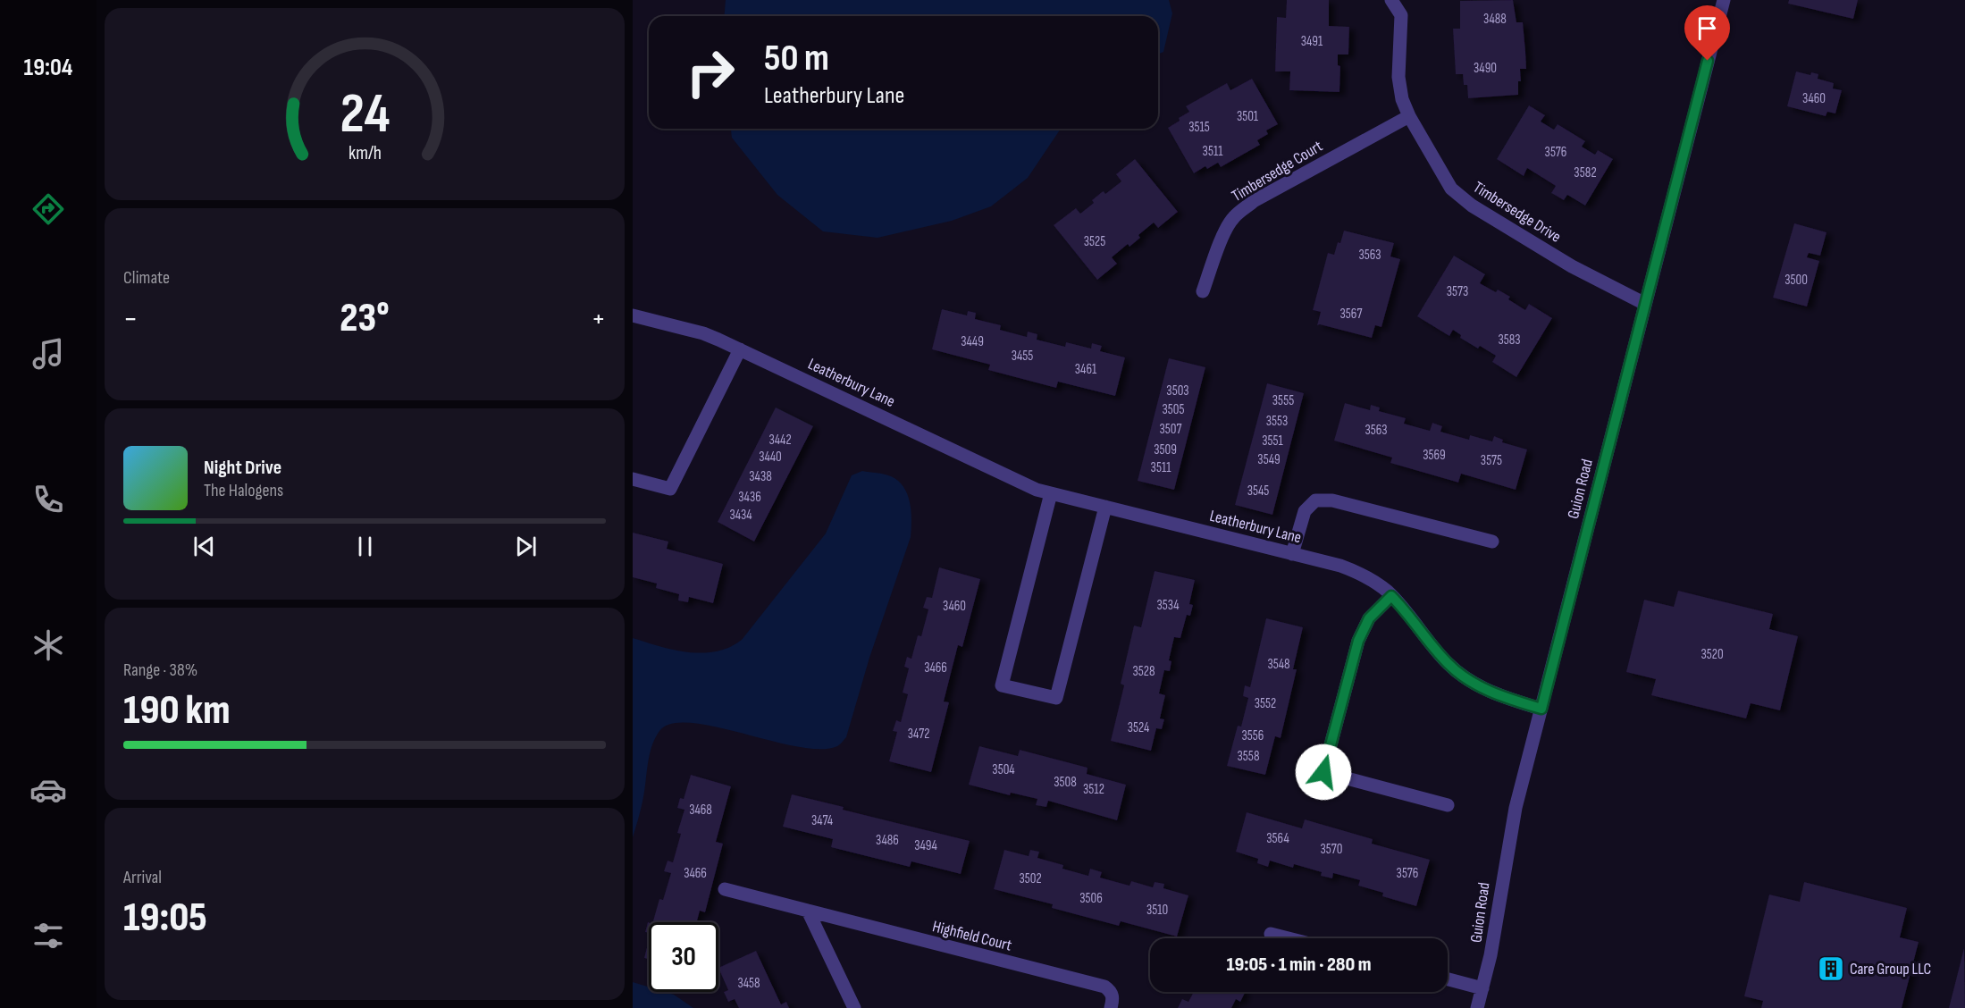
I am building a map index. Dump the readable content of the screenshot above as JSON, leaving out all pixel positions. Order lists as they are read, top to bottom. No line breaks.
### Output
{"streets":{"street":["Timbersedge Court","Timbersedge Drive","Leatherbury Lane","Guion Road","Highfield Court"]},"crossings":[["Timbersedge Court","Timbersedge Drive"],["Timbersedge Drive","Guion Road"],["Leatherbury Lane","Guion Road"]],"places":{"building":["Care Group LLC"]},"house_numbers":["3488","3491","3490","3460","3501","3515","3511","3576","3582","3525","3563","3500","3573","3567","3583","3449","3455","3461","3503","3555","3505","3553","3507","3563","3442","3551","3509","3569","3440","3549","3575","3511","3438","3545","3436","3434","3534","3460","3520","3548","3466","3528","3552","3524","3472","3556","3558","3504","3508","3512","3468","3474","3564","3486","3494","3570","3466","3576","3502","3506","3510","3458"],"page":{"tabs":"19:04","turn":["50 m","Leatherbury Lane"],"tile":["Climate",["Range · 38%","190 km"],["Arrival","19:05"]],"heat":["−","23°","+"],"song":["Night Drive","The Halogens"],"limit":"30","trip":"19:05 · 1 min · 280 m","gauge":["24","km/h"]}}
